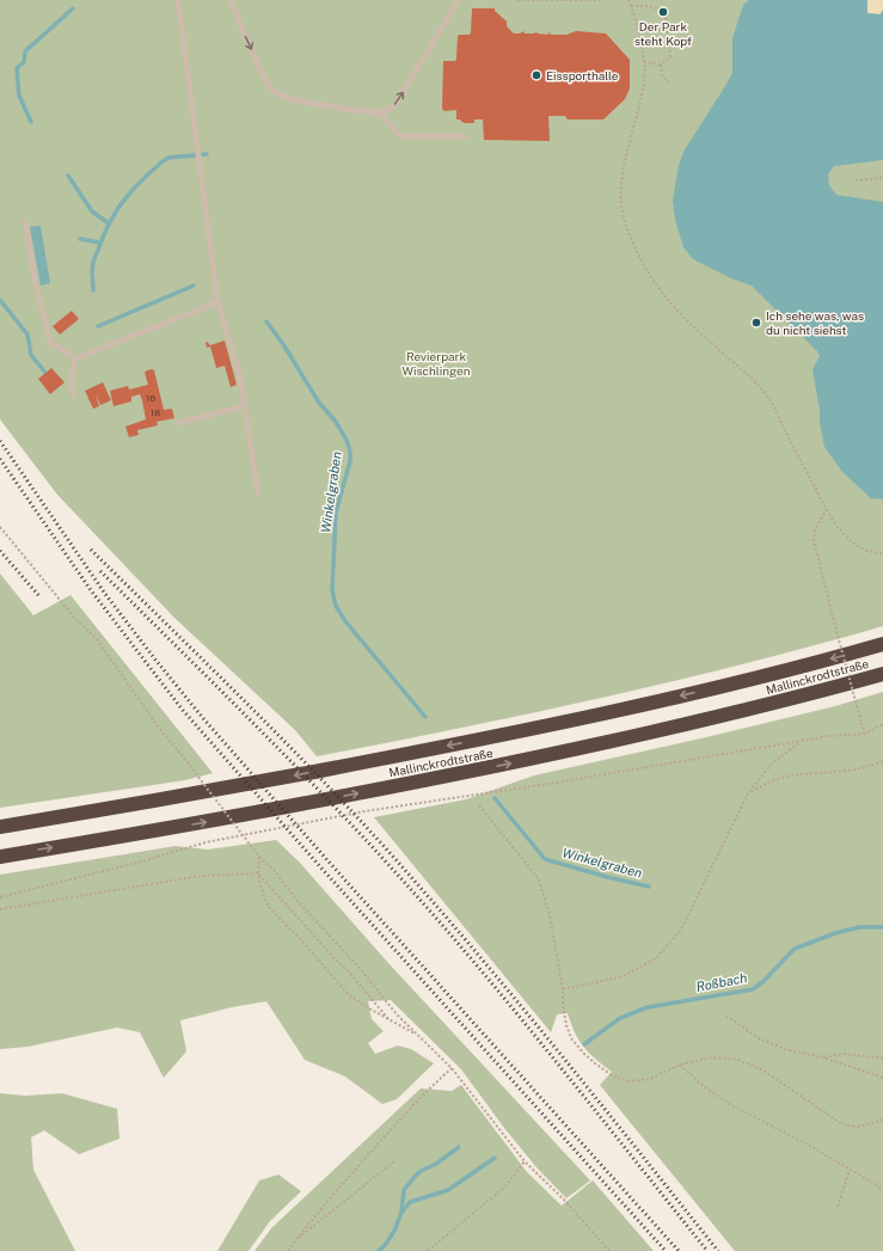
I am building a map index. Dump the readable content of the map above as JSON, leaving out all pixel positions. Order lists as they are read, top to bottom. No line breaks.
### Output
{"streets":{"highway":["Mallinckrodtstraße"]},"water":["Winkelgraben","Roßbach"],"parks":["Revierpark Wischlingen"],"places":["Der Park steht Kopf","Eissporthalle","Ich sehe was, was du nicht siehst"],"house_numbers":["16","18"]}
